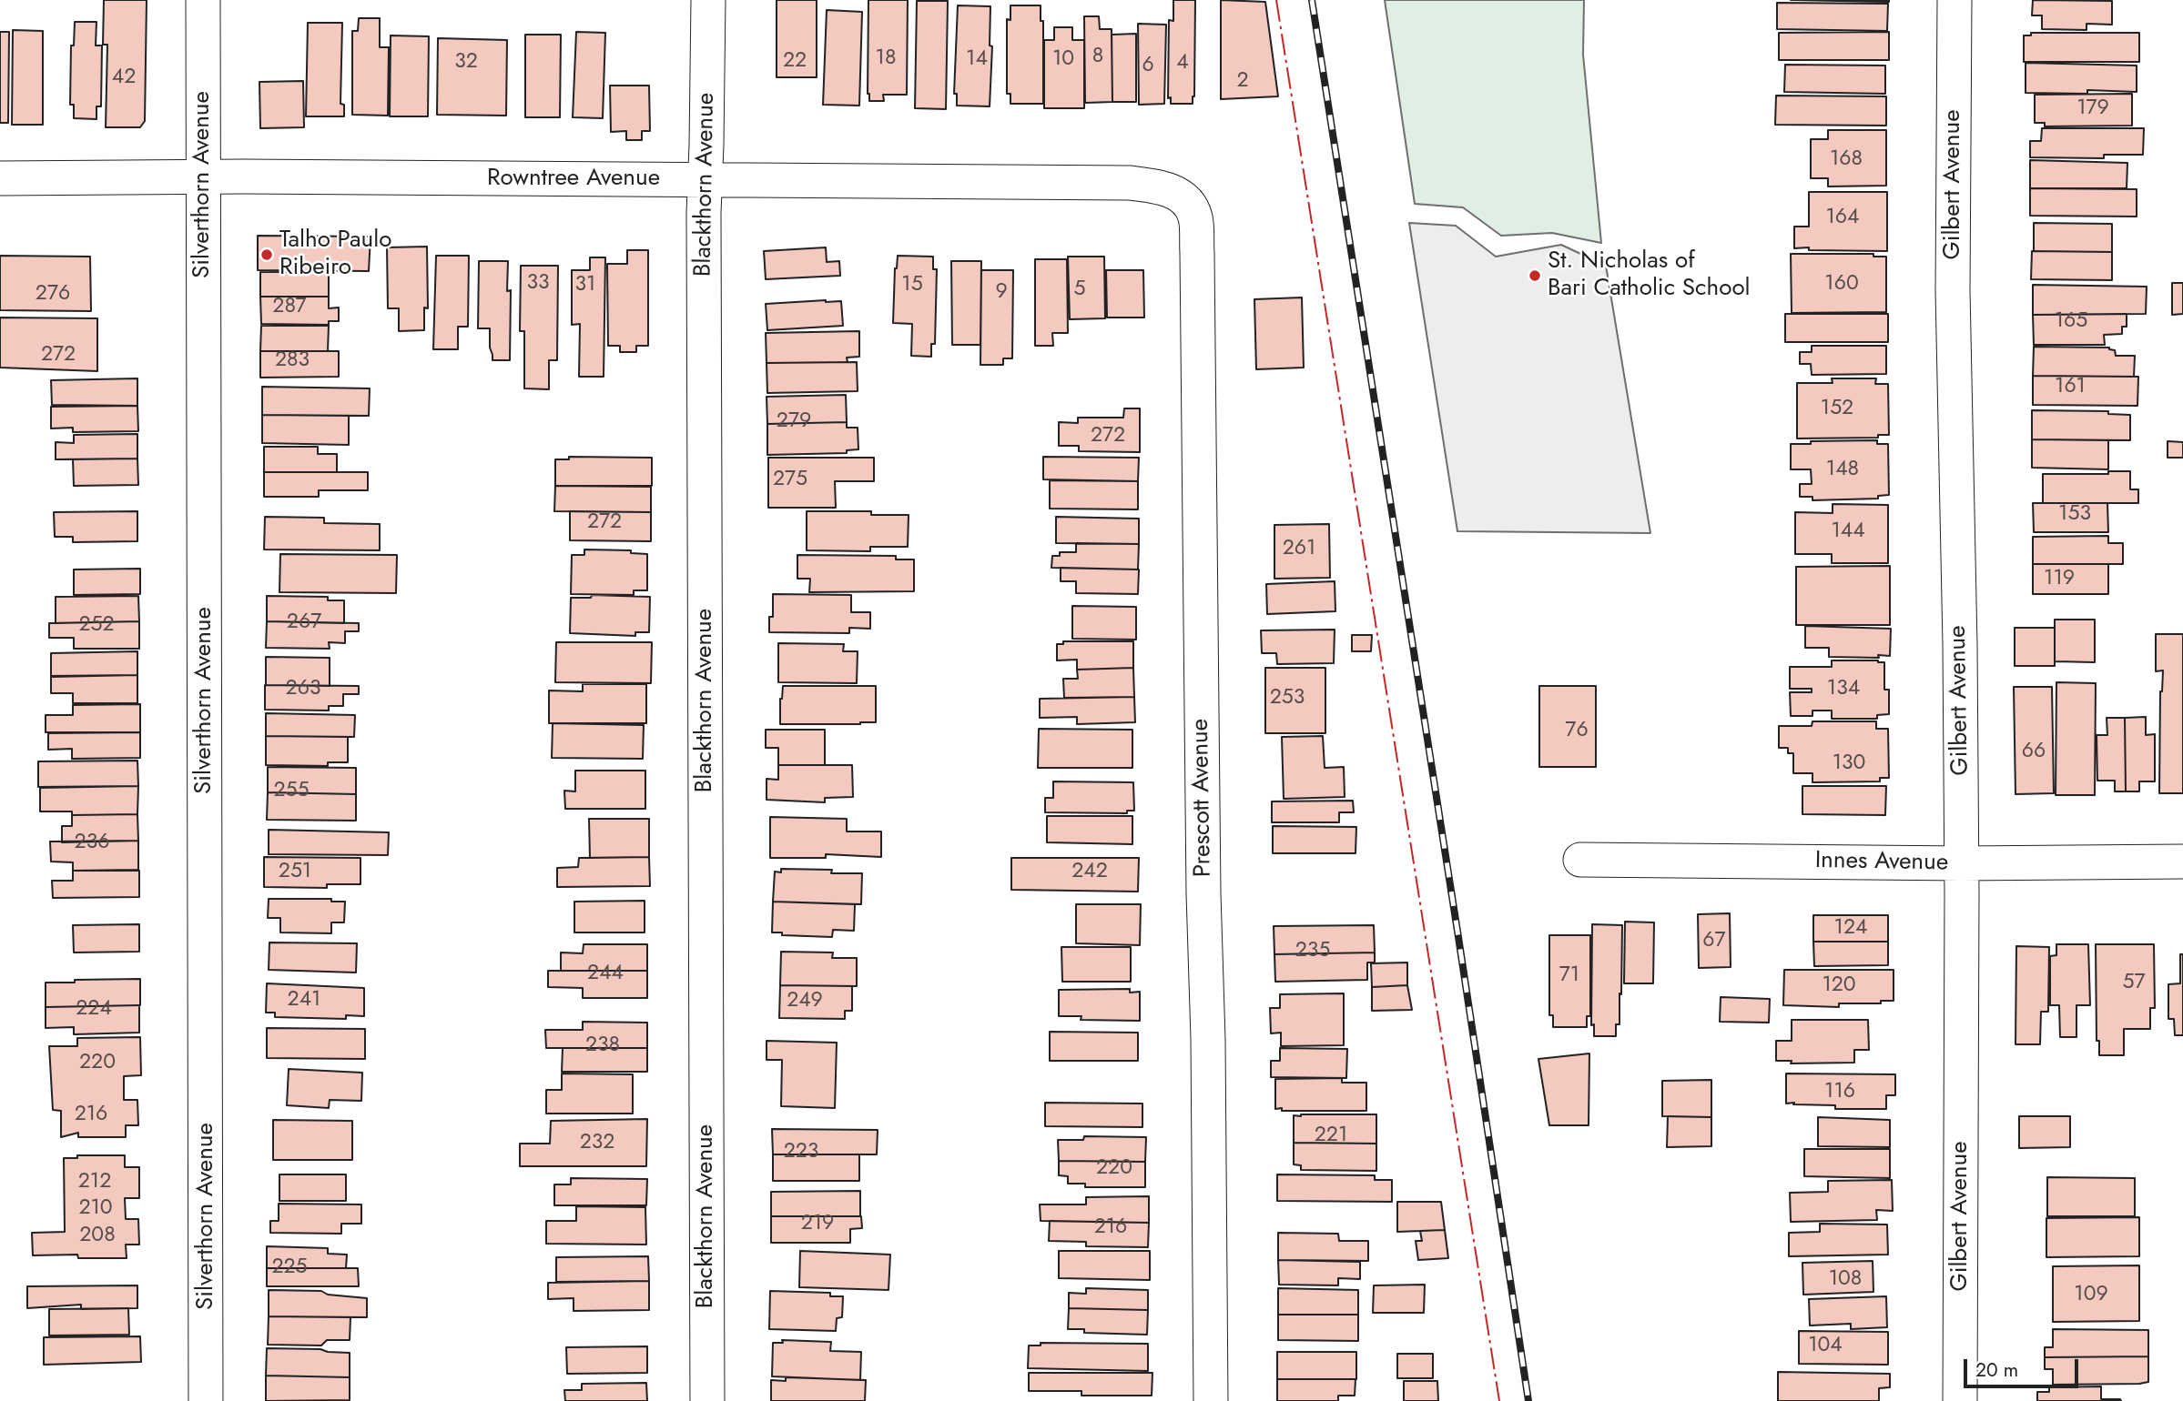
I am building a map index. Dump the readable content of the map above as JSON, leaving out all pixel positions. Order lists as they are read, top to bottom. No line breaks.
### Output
{"streets":{"street":["Rowntree Avenue","Silverthorn Avenue","Blackthorn Avenue","Gilbert Avenue","Prescott Avenue","Innes Avenue"]},"crossings":[["Rowntree Avenue","Silverthorn Avenue"],["Rowntree Avenue","Blackthorn Avenue"],["Rowntree Avenue","Prescott Avenue"],["Gilbert Avenue","Innes Avenue"]],"places":["Talho Paulo Ribeiro","St. Nicholas of Bari Catholic School"],"house_numbers":["8","18","14","10","22","32","4","6","42","2","179","168","164","33","160","31","15","5","9","276","287","165","272","283","161","152","279","272","148","275","153","272","144","261","119","267","252","263","134","253","76","66","130","255","236","251","242","124","67","235","244","71","57","120","241","249","224","238","220","116","216","221","232","223","220","212","210","219","216","208","225","108","109","104"],"scale_bar":"20 m"}
